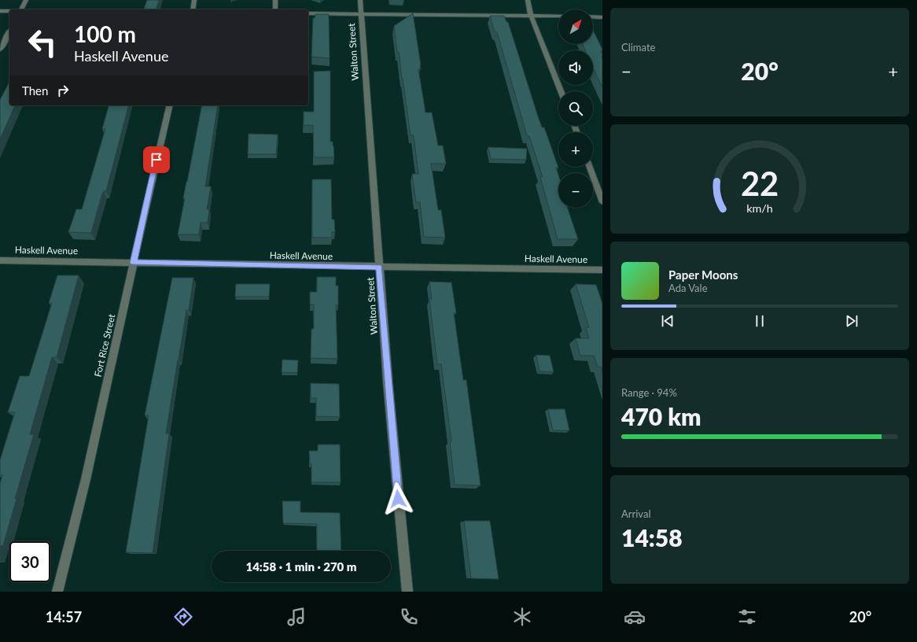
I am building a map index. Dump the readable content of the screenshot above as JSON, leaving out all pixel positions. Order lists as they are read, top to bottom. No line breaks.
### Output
{"streets":{"street":["Walton Street","Haskell Avenue","Fort Rice Street"]},"crossings":[["Walton Street","Haskell Avenue"],["Haskell Avenue","Fort Rice Street"]],"north":"top right","page":{"tile":["Climate",["Range · 94%","470 km"],["Arrival","14:58"]],"map_buttons":["+","−"],"turn":["100 m","Haskell Avenue"],"heat":["−","20°","+"],"then":"Then","song":["Paper Moons","Ada Vale"],"limit":"30","trip":"14:58 · 1 min · 270 m","tabs":["14:57","20°"],"gauge":["22","km/h"]}}
